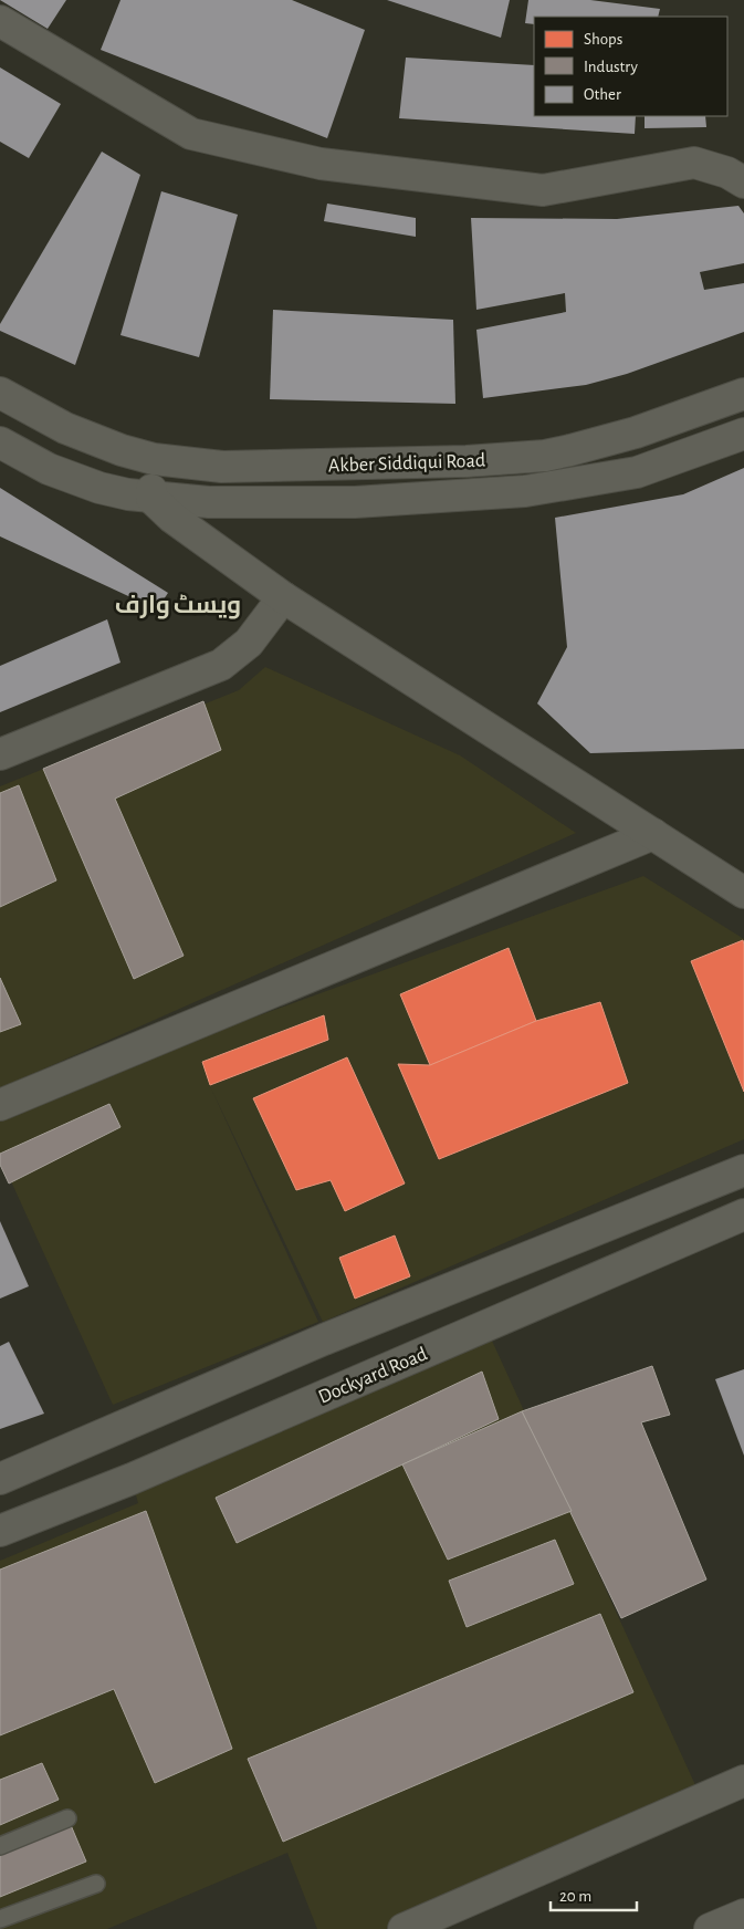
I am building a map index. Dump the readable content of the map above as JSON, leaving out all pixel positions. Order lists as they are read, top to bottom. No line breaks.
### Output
{"streets":{"street":["Akber Siddiqui Road","Dockyard Road"]},"districts":["ویسٹ وارف"],"legend":["Shops","Industry","Other"],"scale_bar":"20 m"}
